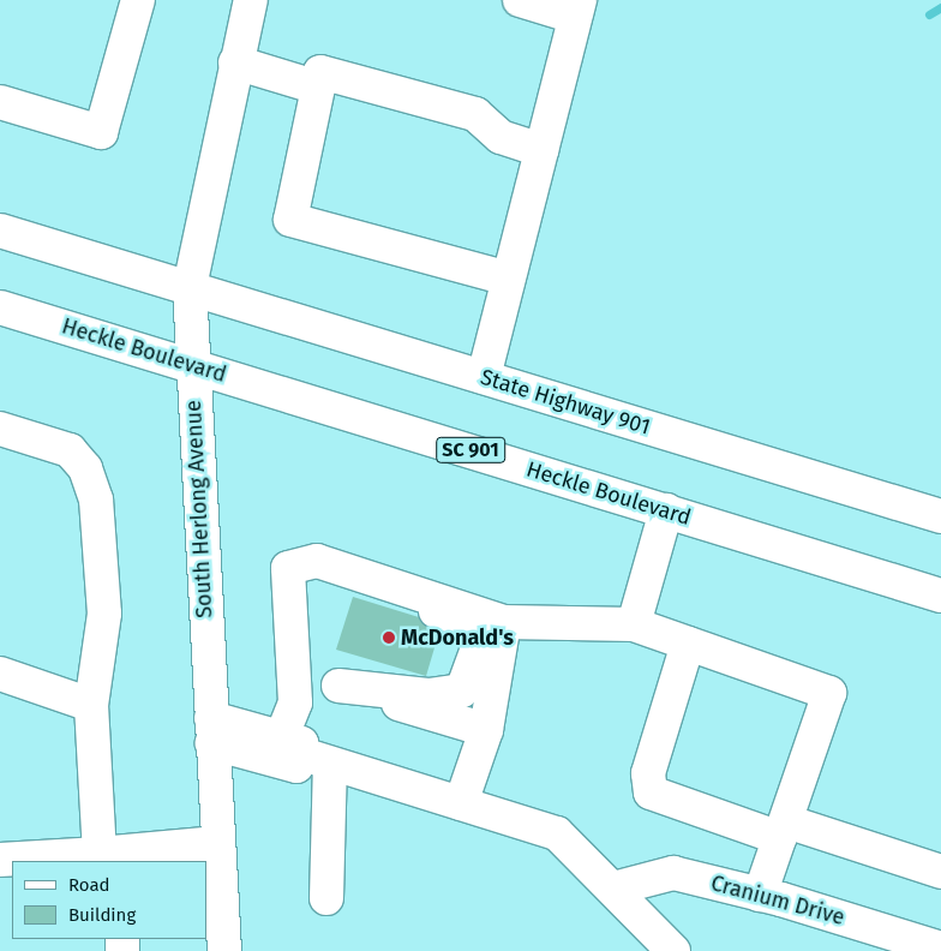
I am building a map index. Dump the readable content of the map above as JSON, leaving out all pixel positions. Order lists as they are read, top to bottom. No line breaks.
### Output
{"streets":{"main road":["Heckle Boulevard","State Highway 901","SC 901","South Herlong Avenue","Cranium Drive"]},"crossings":[["Heckle Boulevard","South Herlong Avenue"],["State Highway 901","South Herlong Avenue"]],"places":["McDonald's"],"legend":["Road","Building"]}
